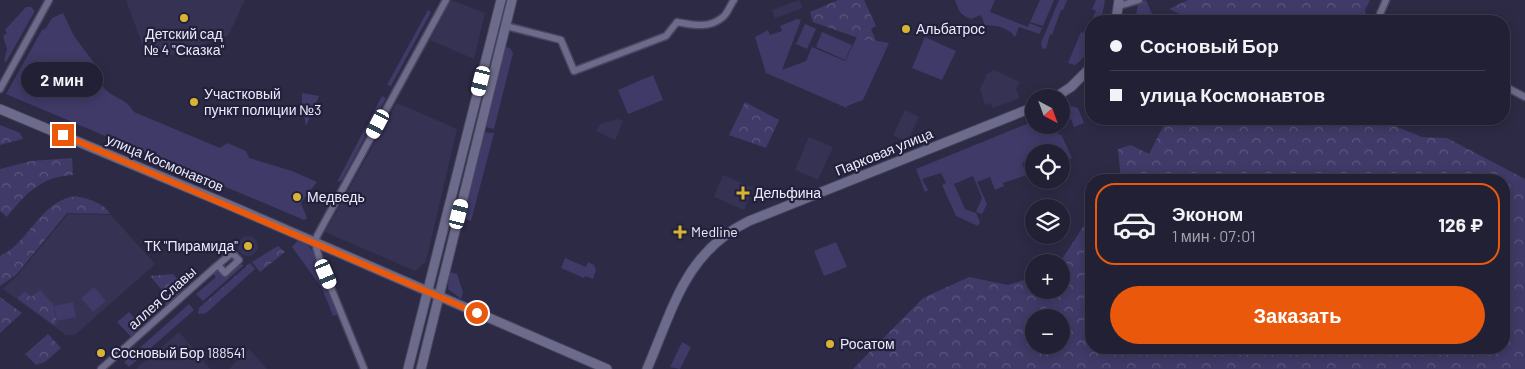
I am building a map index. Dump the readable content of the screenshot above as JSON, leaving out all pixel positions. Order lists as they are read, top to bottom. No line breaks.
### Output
{"streets":{"street":["Парковая улица","улица Космонавтов","аллея Славы"]},"places":{"other":["Детский сад № 4 \"Сказка\"","Альбатрос","Участковый пункт полиции №3","Медведь","ТК \"Пирамида\"","Росатом","Сосновый Бор 188541"],"health":["Дельфина","Medline"]},"north":"bottom right","page":{"banner":["Сосновый Бор","улица Космонавтов"],"bubble":"2 мин","map_buttons":["+","−"],"list":[{"name":"Эконом","note":"1 мин · 07:01","value":"126 ₽"}],"buttons":"Заказать"}}
